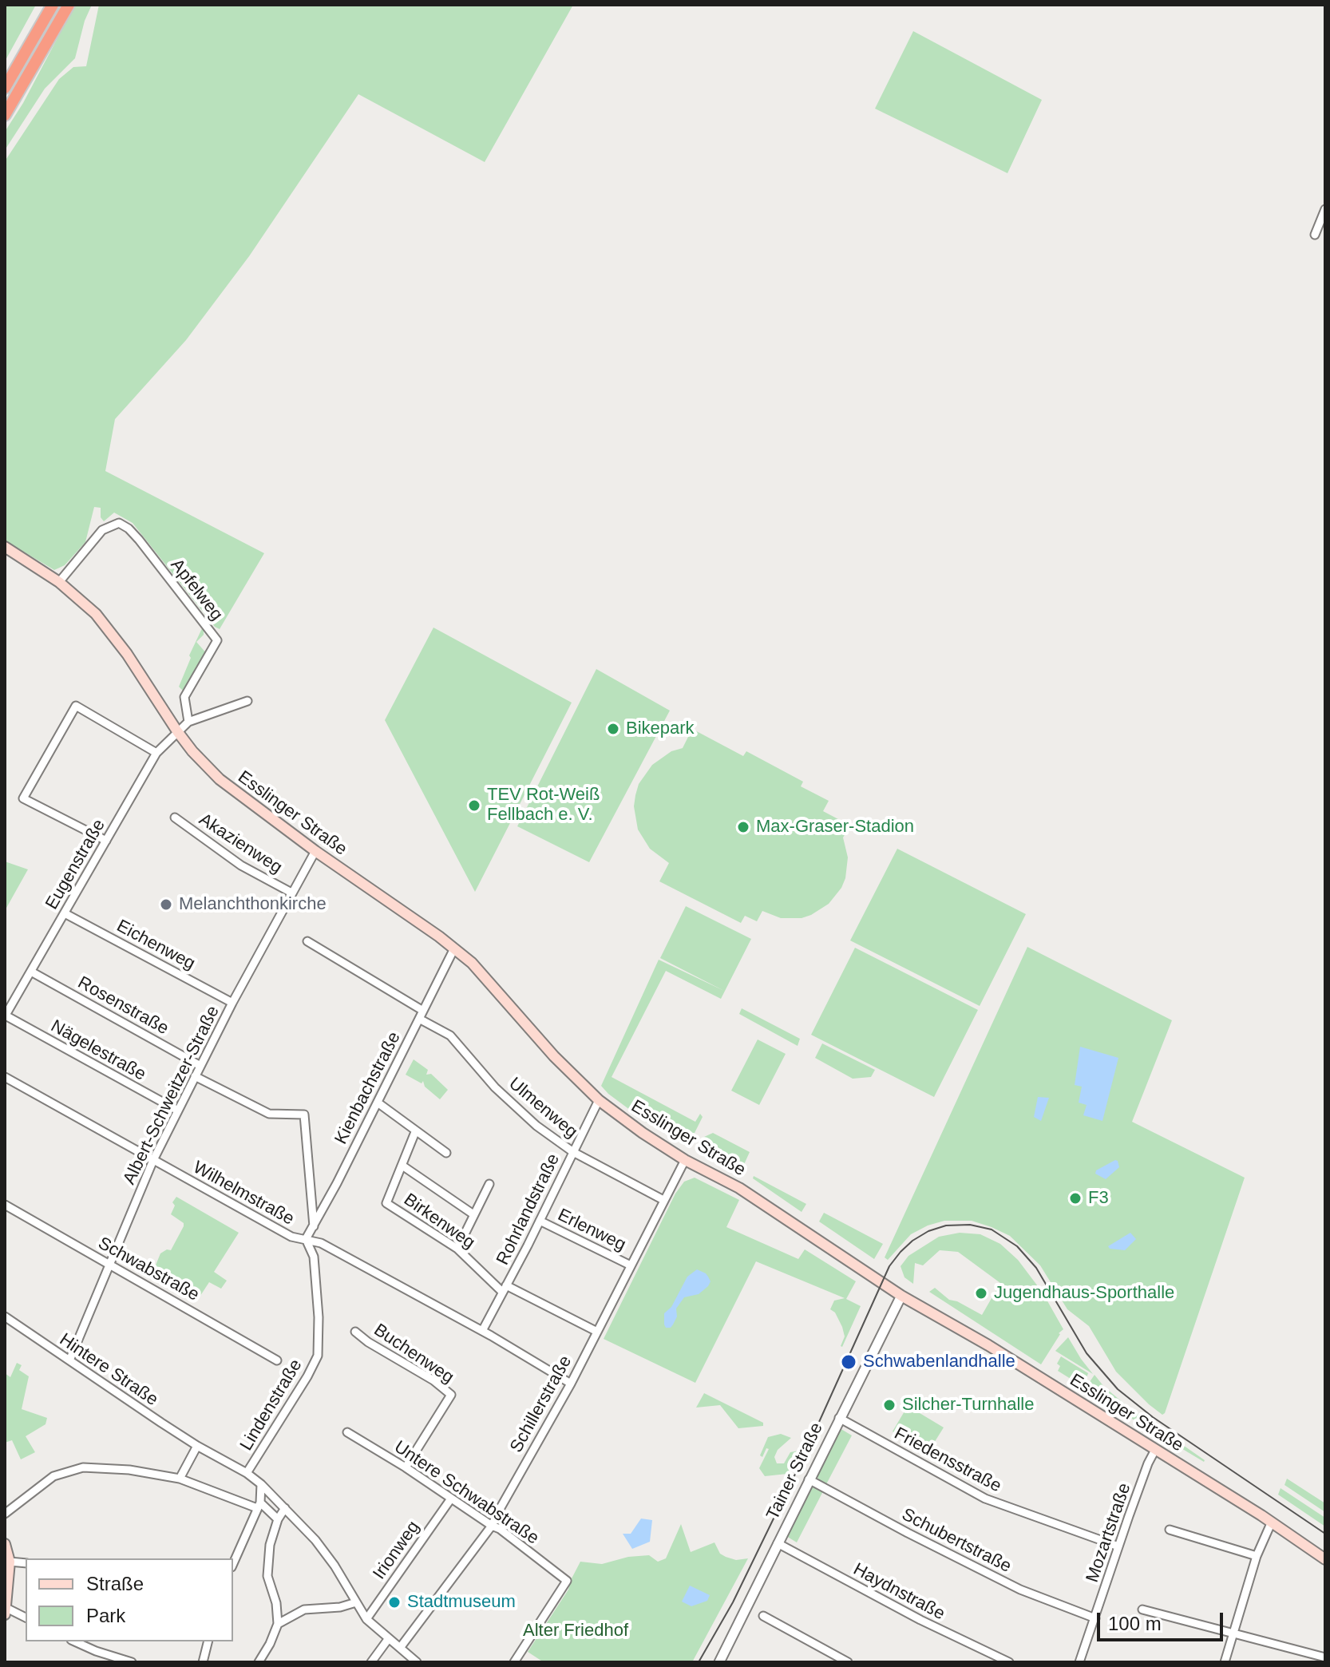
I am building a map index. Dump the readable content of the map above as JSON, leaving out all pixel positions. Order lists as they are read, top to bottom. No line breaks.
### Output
{"streets":{"main road":["Esslinger Straße"],"street":["Apfelweg","Akazienweg","Eugenstraße","Eichenweg","Rosenstraße","Nägelestraße","Kienbachstraße","Albert-Schweitzer-Straße","Ulmenweg","Wilhelmstraße","Rohrlandstraße","Birkenweg","Erlenweg","Schwabstraße","Buchenweg","Hintere Straße","Schillerstraße","Lindenstraße","Friedensstraße","Tainer Straße","Untere Schwabstraße","Mozartstraße","Schubertstraße","Irionweg","Haydnstraße"]},"crossings":[["Apfelweg","Esslinger Straße"],["Esslinger Straße","Eugenstraße"],["Esslinger Straße","Kienbachstraße"],["Esslinger Straße","Albert-Schweitzer-Straße"],["Esslinger Straße","Rohrlandstraße"],["Esslinger Straße","Schillerstraße"],["Esslinger Straße","Tainer Straße"],["Esslinger Straße","Mozartstraße"],["Akazienweg","Albert-Schweitzer-Straße"],["Eugenstraße","Eichenweg"],["Eugenstraße","Rosenstraße"],["Eugenstraße","Nägelestraße"],["Eichenweg","Albert-Schweitzer-Straße"],["Rosenstraße","Albert-Schweitzer-Straße"],["Nägelestraße","Albert-Schweitzer-Straße"],["Kienbachstraße","Ulmenweg"],["Kienbachstraße","Wilhelmstraße"],["Kienbachstraße","Lindenstraße"],["Albert-Schweitzer-Straße","Wilhelmstraße"],["Albert-Schweitzer-Straße","Schwabstraße"],["Albert-Schweitzer-Straße","Hintere Straße"],["Ulmenweg","Rohrlandstraße"],["Ulmenweg","Schillerstraße"],["Wilhelmstraße","Rohrlandstraße"],["Wilhelmstraße","Schillerstraße"],["Wilhelmstraße","Lindenstraße"],["Rohrlandstraße","Birkenweg"],["Rohrlandstraße","Erlenweg"],["Birkenweg","Schillerstraße"],["Erlenweg","Schillerstraße"],["Buchenweg","Untere Schwabstraße"],["Hintere Straße","Schillerstraße"],["Hintere Straße","Lindenstraße"],["Hintere Straße","Irionweg"],["Schillerstraße","Untere Schwabstraße"],["Friedensstraße","Tainer Straße"],["Friedensstraße","Mozartstraße"],["Tainer Straße","Schubertstraße"],["Tainer Straße","Haydnstraße"],["Untere Schwabstraße","Irionweg"],["Mozartstraße","Schubertstraße"]],"parks":["Alter Friedhof"],"places":["Bikepark","TEV Rot-Weiß Fellbach e. V.","Max-Graser-Stadion","Melanchthonkirche","F3","Jugendhaus-Sporthalle","Schwabenlandhalle","Silcher-Turnhalle","Stadtmuseum"],"legend":["Straße","Park"],"scale_bar":"100 m"}
